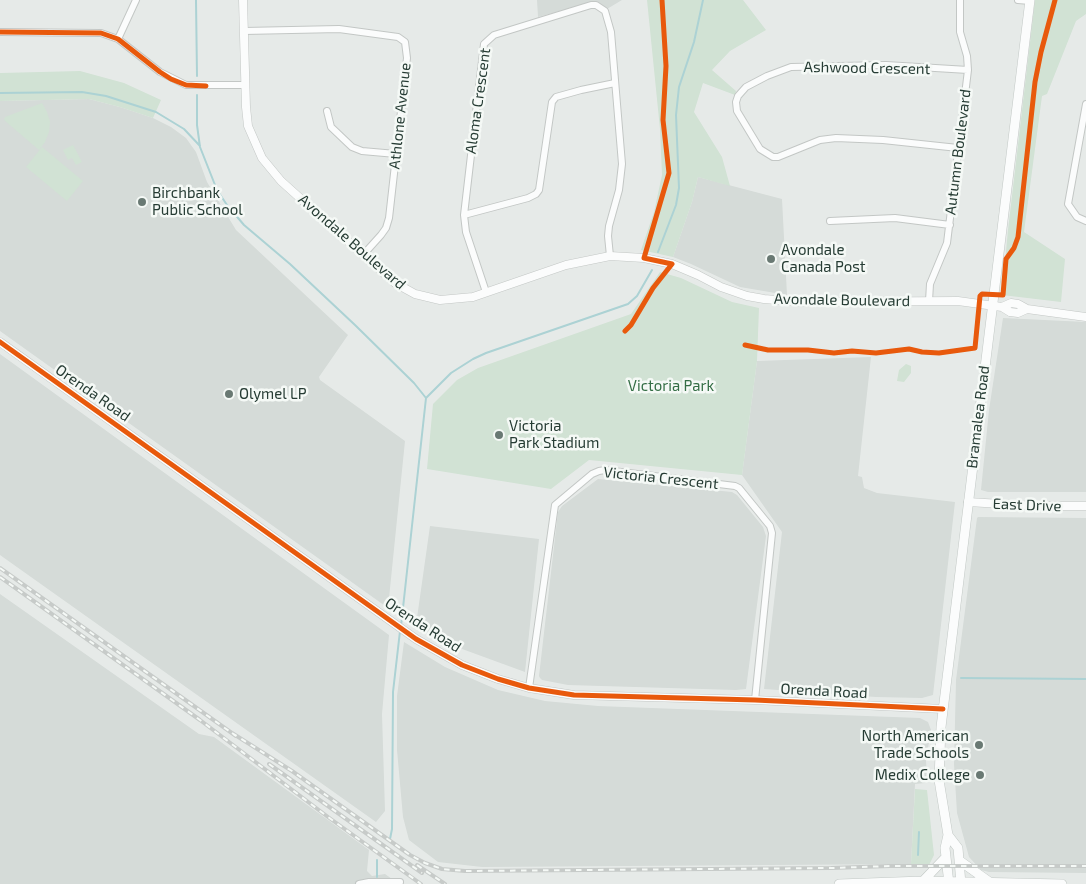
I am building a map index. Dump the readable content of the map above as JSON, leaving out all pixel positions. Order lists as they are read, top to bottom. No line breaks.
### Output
{"streets":{"main road":["Bramalea Road"],"street":["Ashwood Crescent","Aloma Crescent","Athlone Avenue","Autumn Boulevard","Avondale Boulevard","Orenda Road","Victoria Crescent","East Drive"]},"crossings":[["Ashwood Crescent","Autumn Boulevard"],["Aloma Crescent","Avondale Boulevard"],["Athlone Avenue","Avondale Boulevard"],["Autumn Boulevard","Avondale Boulevard"],["Avondale Boulevard","Bramalea Road"],["Orenda Road","Bramalea Road"],["Orenda Road","Victoria Crescent"],["Bramalea Road","East Drive"]],"parks":["Victoria Park"],"places":["Birchbank Public School","Avondale Canada Post","Olymel LP","Victoria Park Stadium","North American Trade Schools","Medix College"]}
